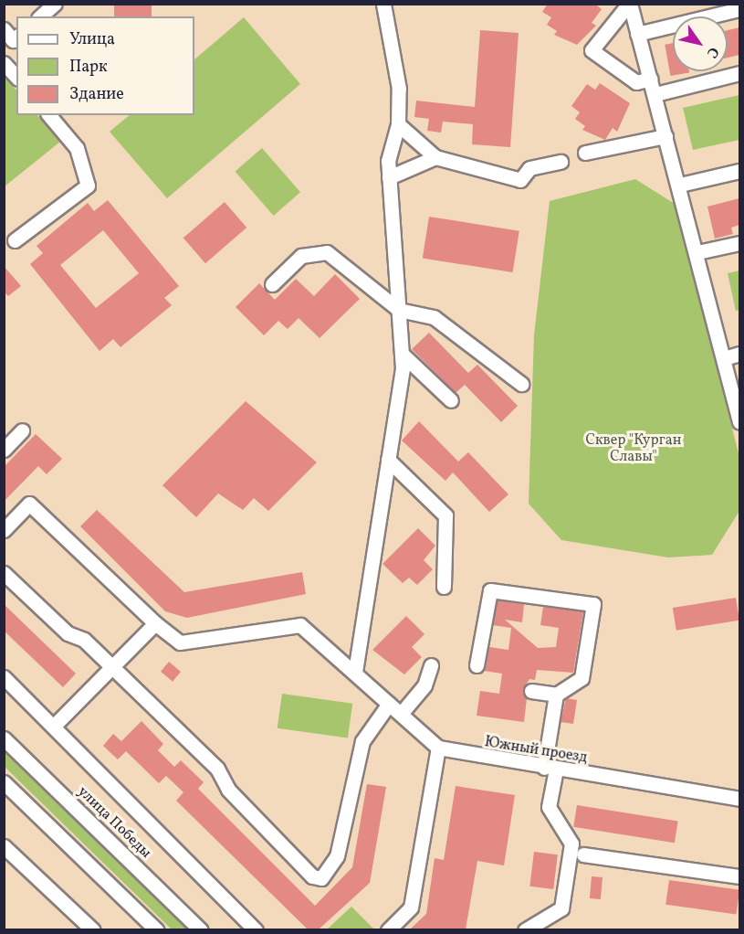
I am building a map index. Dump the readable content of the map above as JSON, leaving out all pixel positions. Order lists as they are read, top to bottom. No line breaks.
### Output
{"streets":{"street":["Южный проезд","улица Победы"]},"parks":["Сквер \"Курган Славы\""],"legend":["Улица","Парк","Здание"],"north":"bottom right"}
